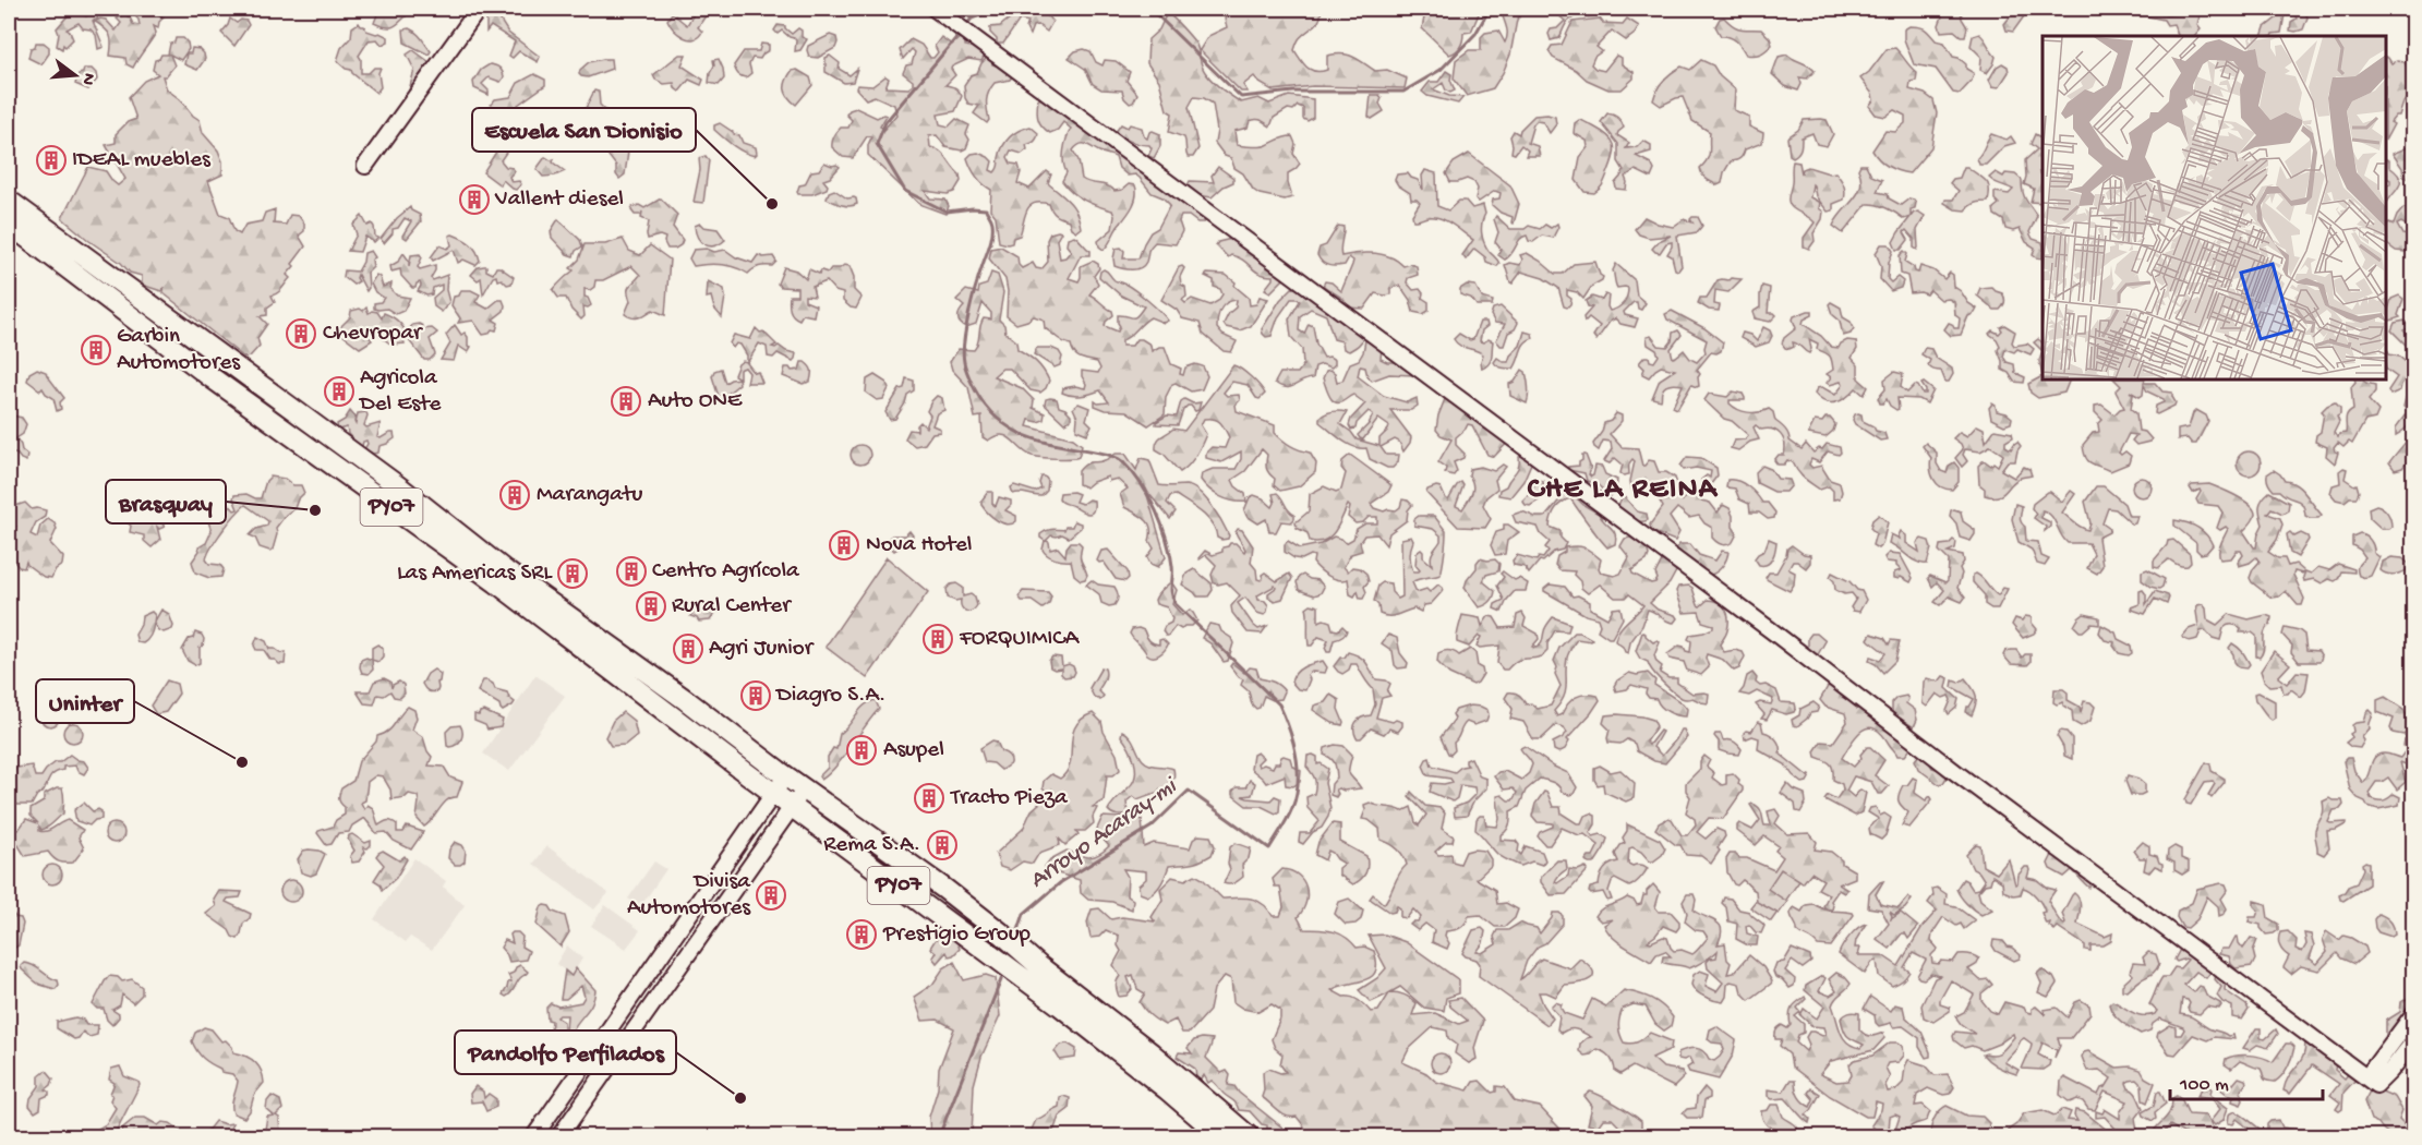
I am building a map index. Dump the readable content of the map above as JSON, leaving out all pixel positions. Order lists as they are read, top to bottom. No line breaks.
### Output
{"streets":{"highway":["PY07"]},"districts":["CHE LA REINA"],"water":["Arroyo Acaray-mi"],"places":{"building":["IDEAL muebles","Vallent diesel","Chevropar","Garbin Automotores","Agricola Del Este","Auto ONE","Marangatu","Nova Hotel","Centro Agrícola","Las Americas SRL","Rural Center","FORQUIMICA","Agri Junior","Diagro S.A.","Asupel","Tracto Pieza","Rema S.A.","Divisa Automotores","Prestigio Group"],"other":["Escuela San Dionisio","Brasquay","Uninter","Pandolfo Perfilados"]},"scale_bar":"100 m","north":"right"}
